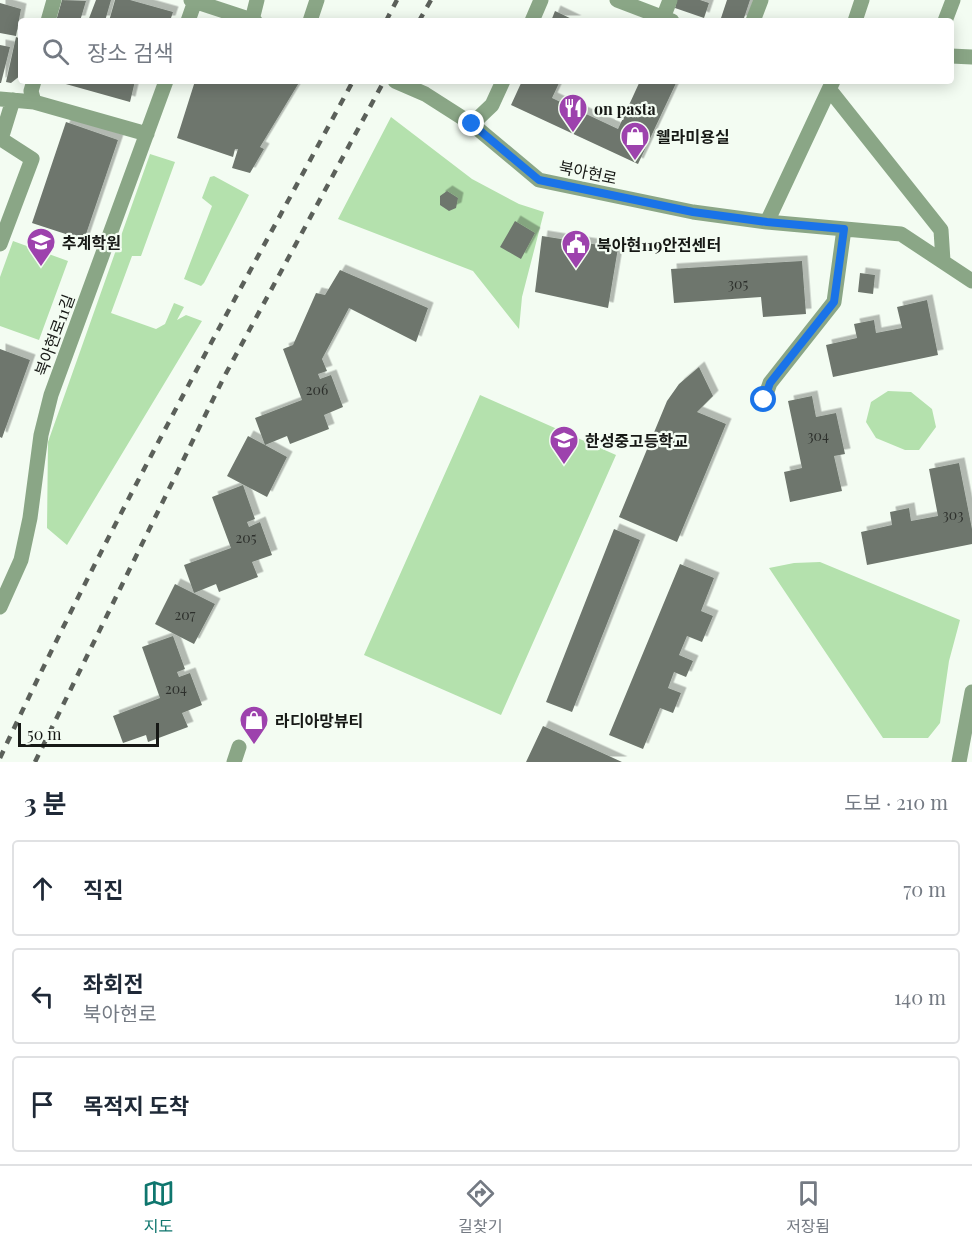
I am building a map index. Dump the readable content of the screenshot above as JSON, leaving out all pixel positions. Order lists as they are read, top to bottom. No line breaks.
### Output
{"streets":{"street":["북아현로","북아현로11길"]},"places":{"restaurant":["on pasta"],"shop":["웰라미용실","라디아망뷰티"],"school or university":["추계학원","한성중고등학교"],"public building":["북아현119안전센터"]},"house_numbers":["305","206","304","303","205","207","204"],"scale_bar":"50 m","page":{"search":"장소 검색","scale":"50 m","heading":["3 분","도보 · 210 m"],"list":[["직진","70 m"],["좌회전","북아현로","140 m"],"목적지 도착"],"nav":["지도","길찾기","저장됨"]}}
